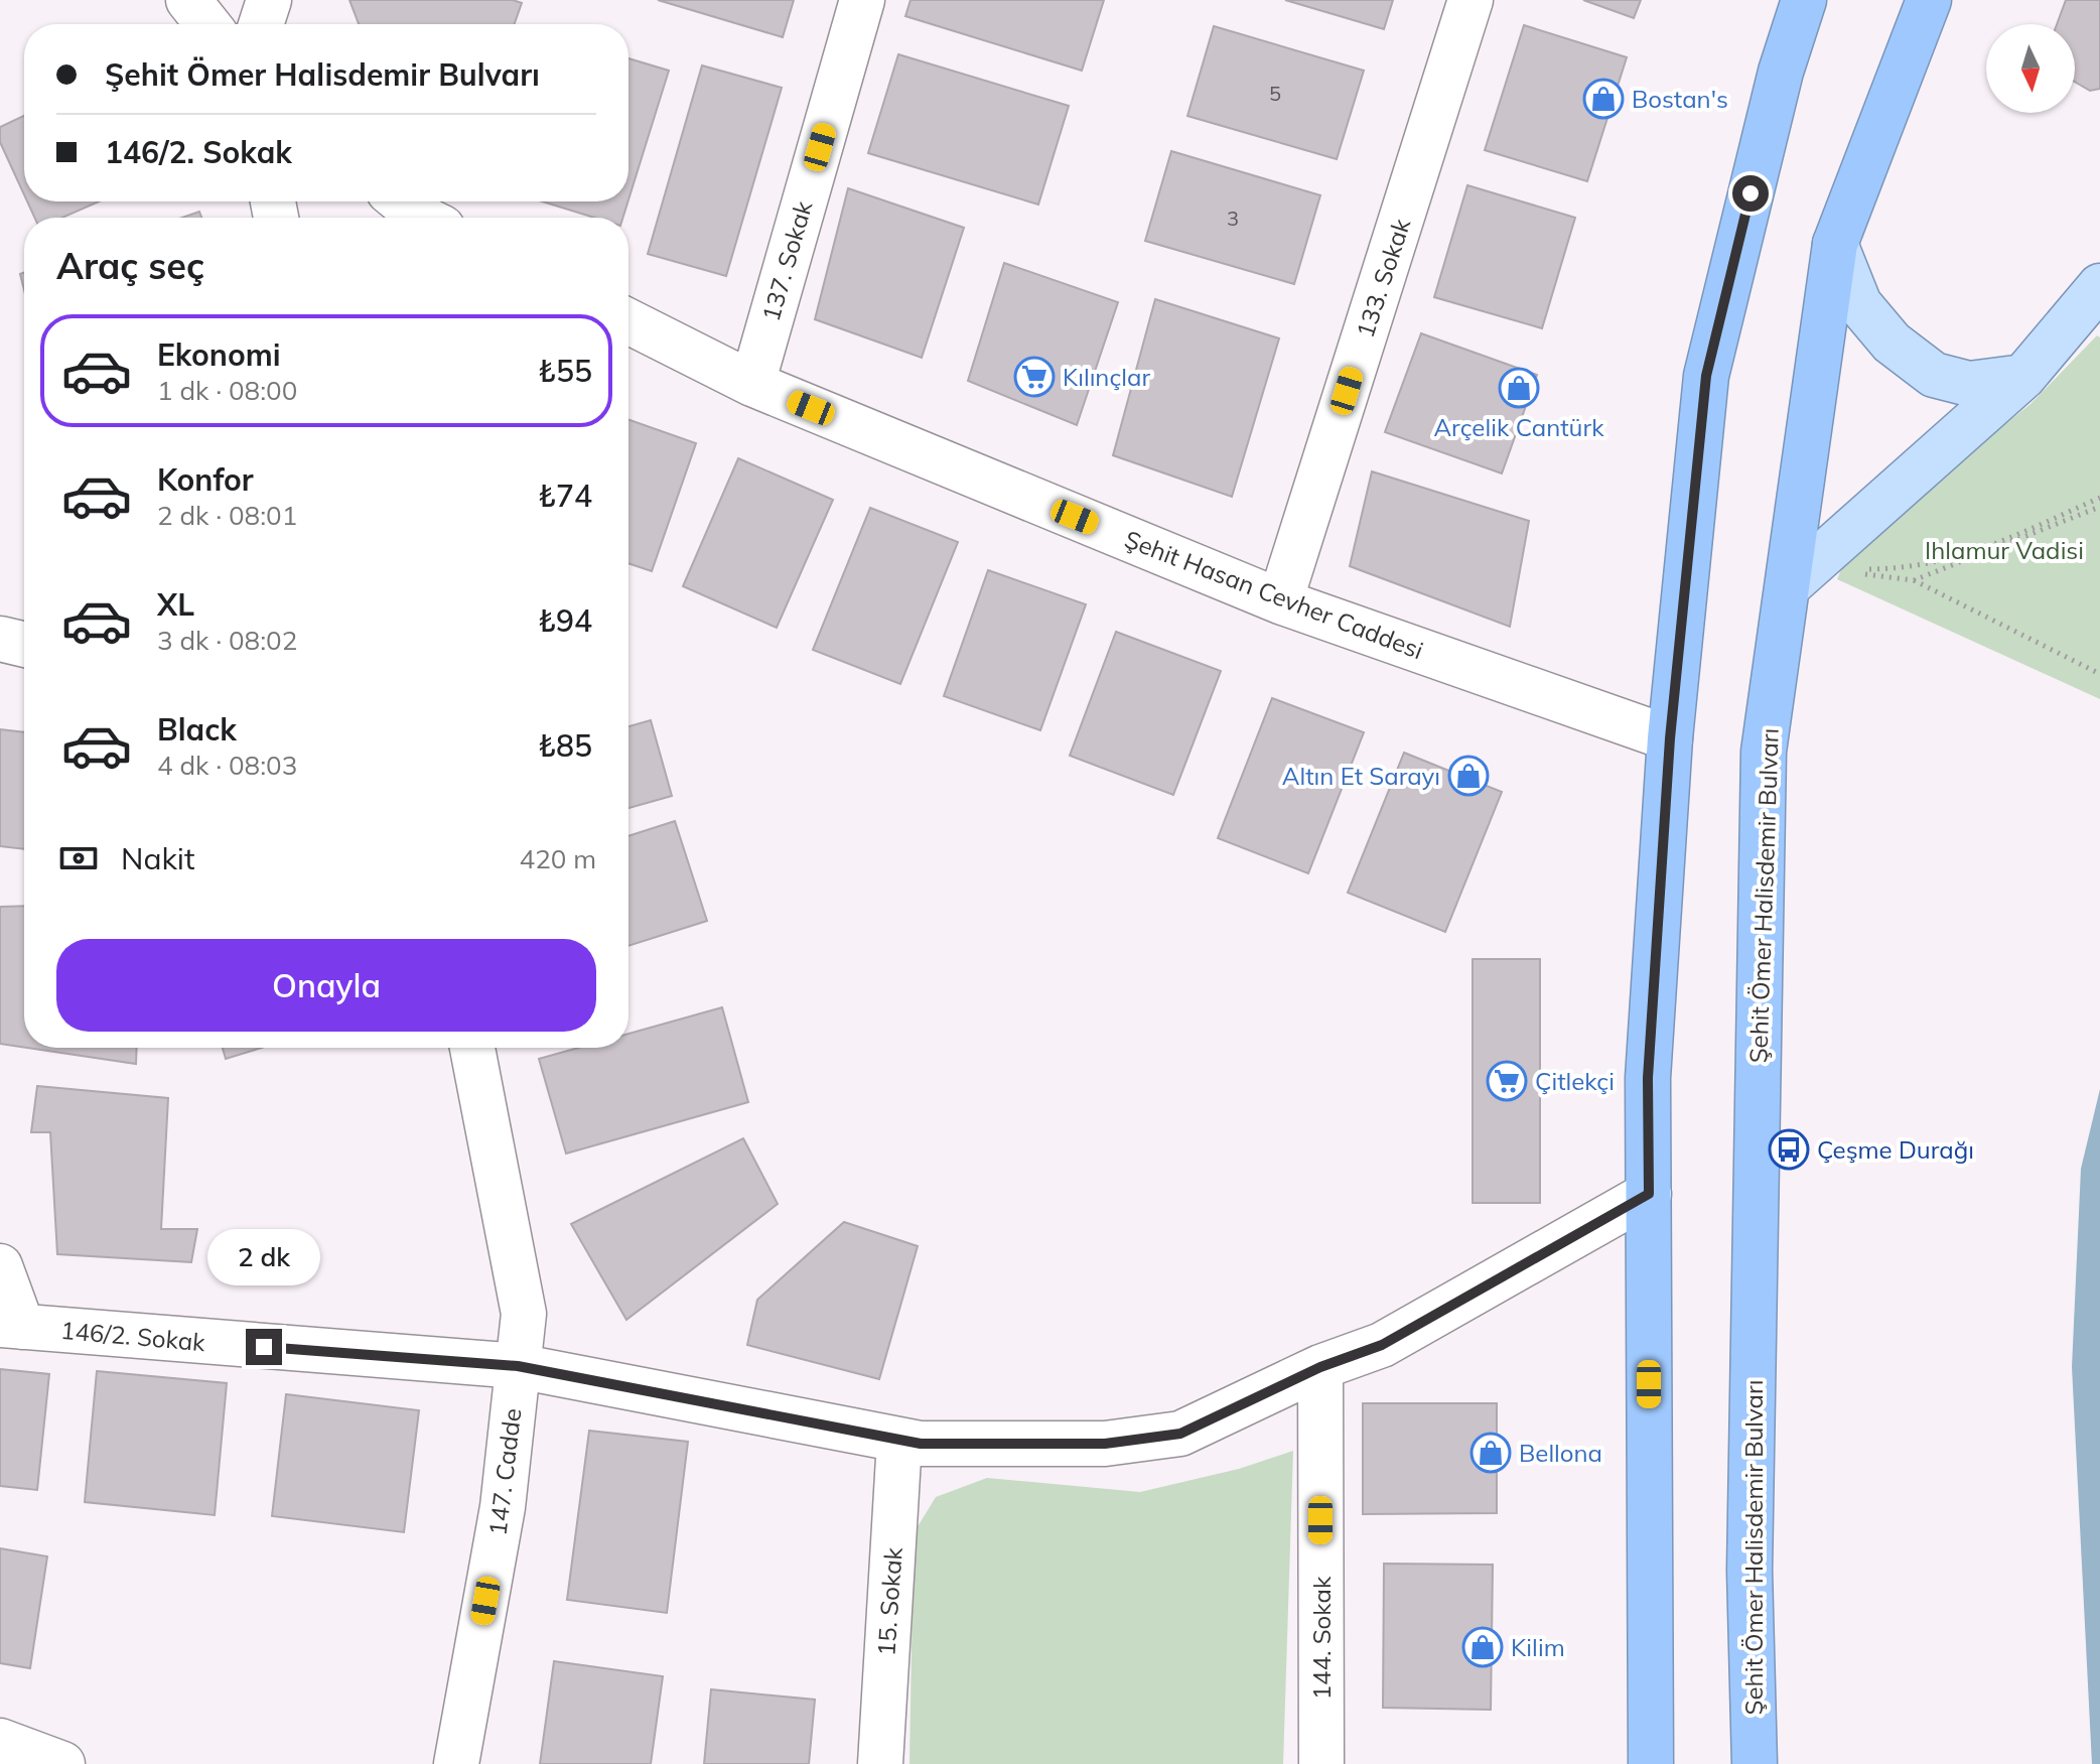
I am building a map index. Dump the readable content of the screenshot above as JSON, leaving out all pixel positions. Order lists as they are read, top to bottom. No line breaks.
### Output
{"streets":{"highway":["Şehit Ömer Halisdemir Bulvarı"],"street":["137. Sokak","133. Sokak","Şehit Hasan Cevher Caddesi","146/2. Sokak","147. Cadde","15. Sokak","144. Sokak"]},"crossings":[["137. Sokak","Şehit Hasan Cevher Caddesi"],["133. Sokak","Şehit Hasan Cevher Caddesi"],["146/2. Sokak","147. Cadde"],["146/2. Sokak","15. Sokak"],["146/2. Sokak","144. Sokak"]],"parks":["Ihlamur Vadisi"],"places":{"shop":["Bostan's","Arçelik Cantürk","Altın Et Sarayı","Bellona","Kilim"],"supermarket":["Kılınçlar","Çitlekçi"],"bus stop":["Çeşme Durağı"]},"house_numbers":["5","3"],"north":"bottom","page":{"banner":["Şehit Ömer Halisdemir Bulvarı","146/2. Sokak"],"heading":"Araç seç","list":[{"name":"Ekonomi","note":"1 dk · 08:00","value":"₺55"},{"name":"Konfor","note":"2 dk · 08:01","value":"₺74"},{"name":"XL","note":"3 dk · 08:02","value":"₺94"},{"name":"Black","note":"4 dk · 08:03","value":"₺85"}],"pay":["Nakit","420 m"],"buttons":"Onayla","bubble":"2 dk"}}
